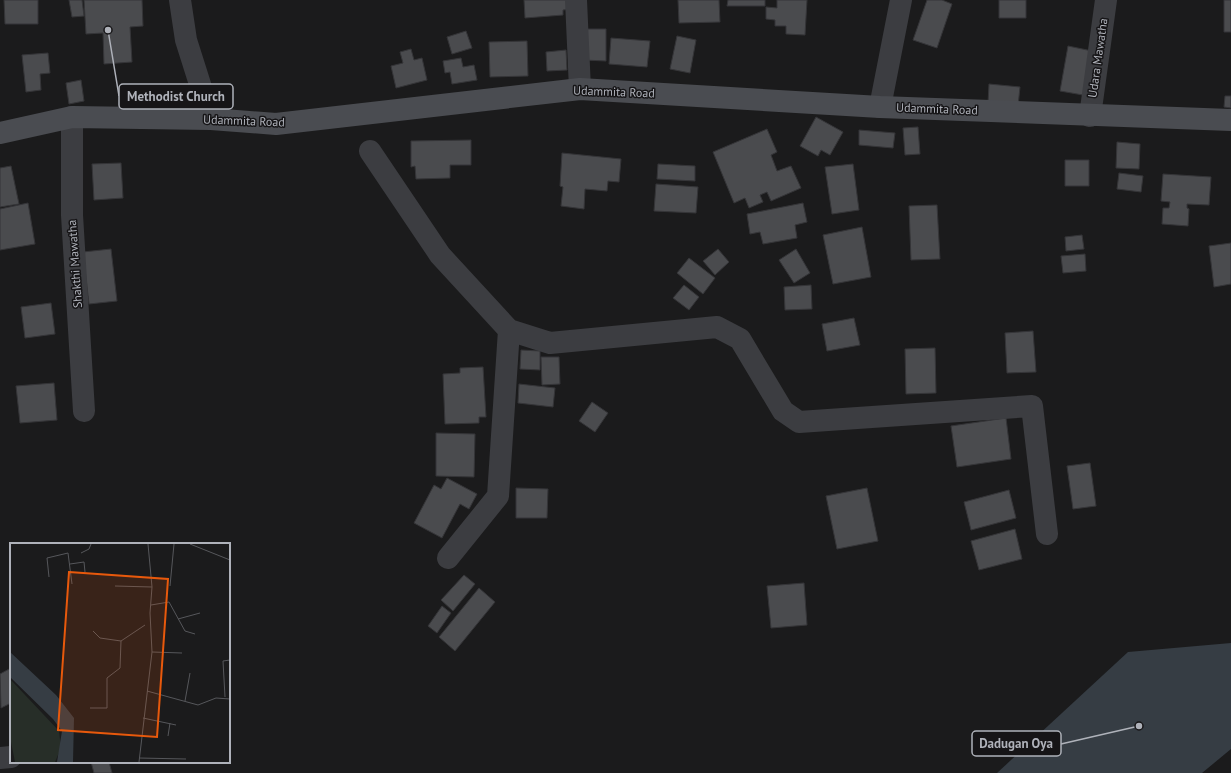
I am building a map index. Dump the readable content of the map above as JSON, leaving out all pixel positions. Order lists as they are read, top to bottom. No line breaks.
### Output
{"streets":{"street":["Udara Mawatha","Udammita Road","Shakthi Mawatha"]},"crossings":[["Udara Mawatha","Udammita Road"],["Udammita Road","Shakthi Mawatha"]],"places":["Methodist Church","Dadugan Oya"]}
